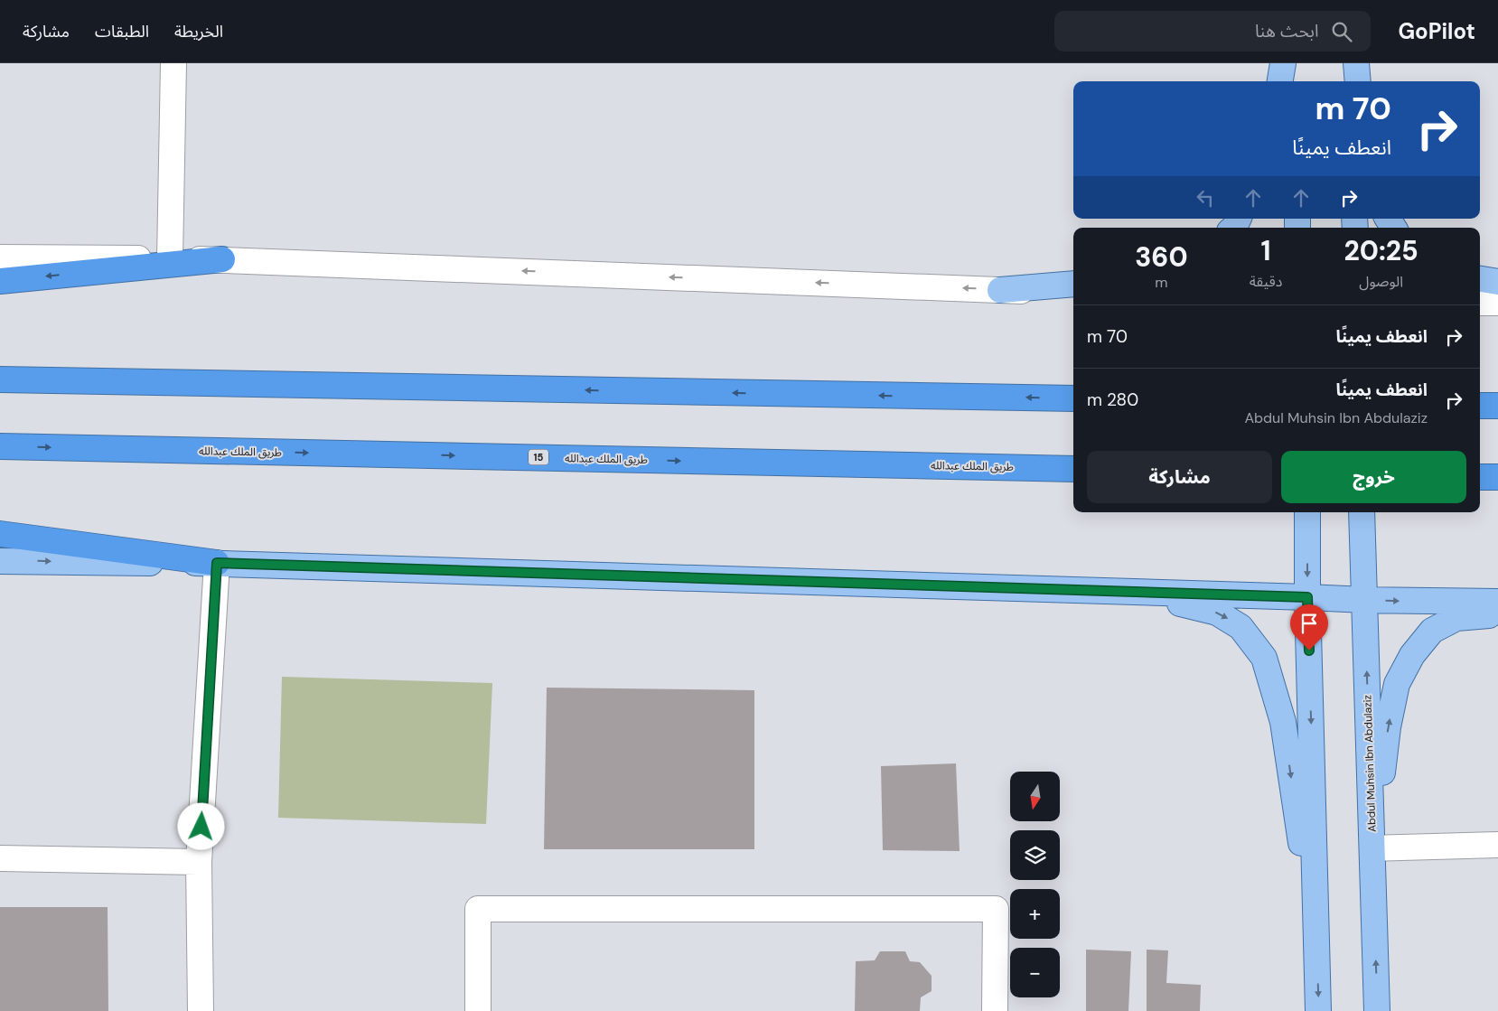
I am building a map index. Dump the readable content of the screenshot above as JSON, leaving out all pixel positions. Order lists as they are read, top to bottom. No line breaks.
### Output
{"streets":{"highway":["طريق الملك عبدالله","15"],"main road":["Abdul Muhsin Ibn Abdulaziz"]},"north":"bottom","page":{"header":"GoPilot","search":"ابحث هنا","nav":["الخريطة","الطبقات","مشاركة"],"turn":["70 m","انعطف يمينًا"],"eta":["20:25","الوصول","1","دقيقة","360","m"],"list":[{"name":"انعطف يمينًا","value":"70 m"},{"name":"انعطف يمينًا","note":"Abdul Muhsin Ibn Abdulaziz","value":"280 m"}],"buttons":["خروج","مشاركة"],"map_buttons":["+","−"]}}
